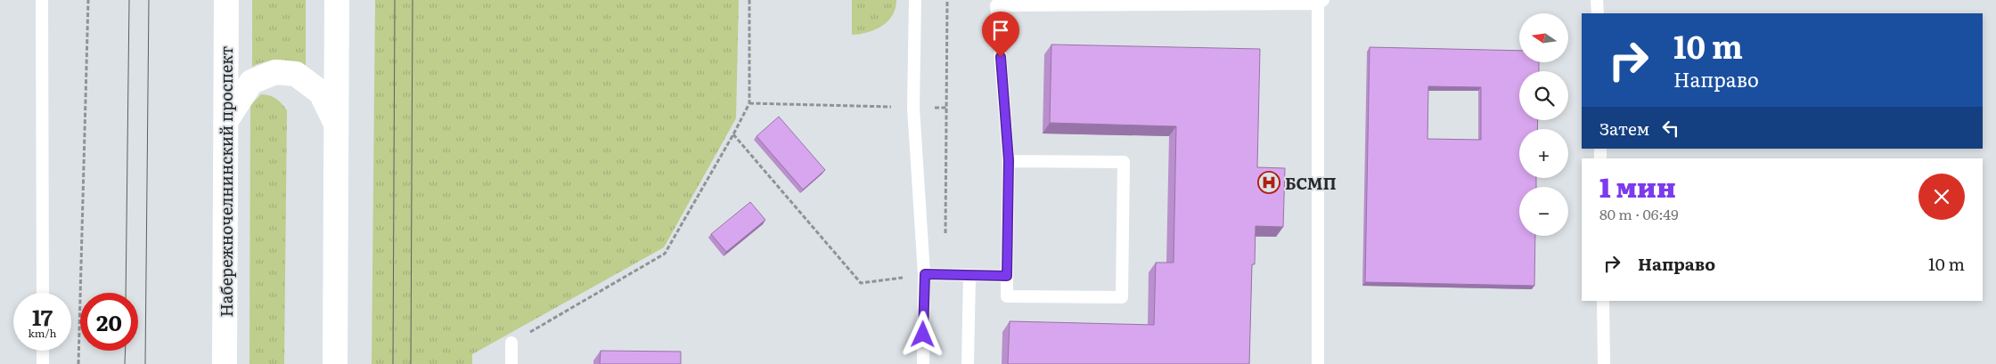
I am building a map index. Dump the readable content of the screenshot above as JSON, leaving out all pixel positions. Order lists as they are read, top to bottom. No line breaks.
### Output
{"streets":{"main road":["Набережночелнинский проспект"]},"places":{"hospital":["БСМП"]},"north":"left","page":{"map_buttons":["+","−"],"turn":["10 m","Направо"],"then":"Затем","heading":["1 мин","80 m · 06:49"],"list":[{"name":"Направо","value":"10 m"}],"speed":"17 km/h","limit":"20"}}
